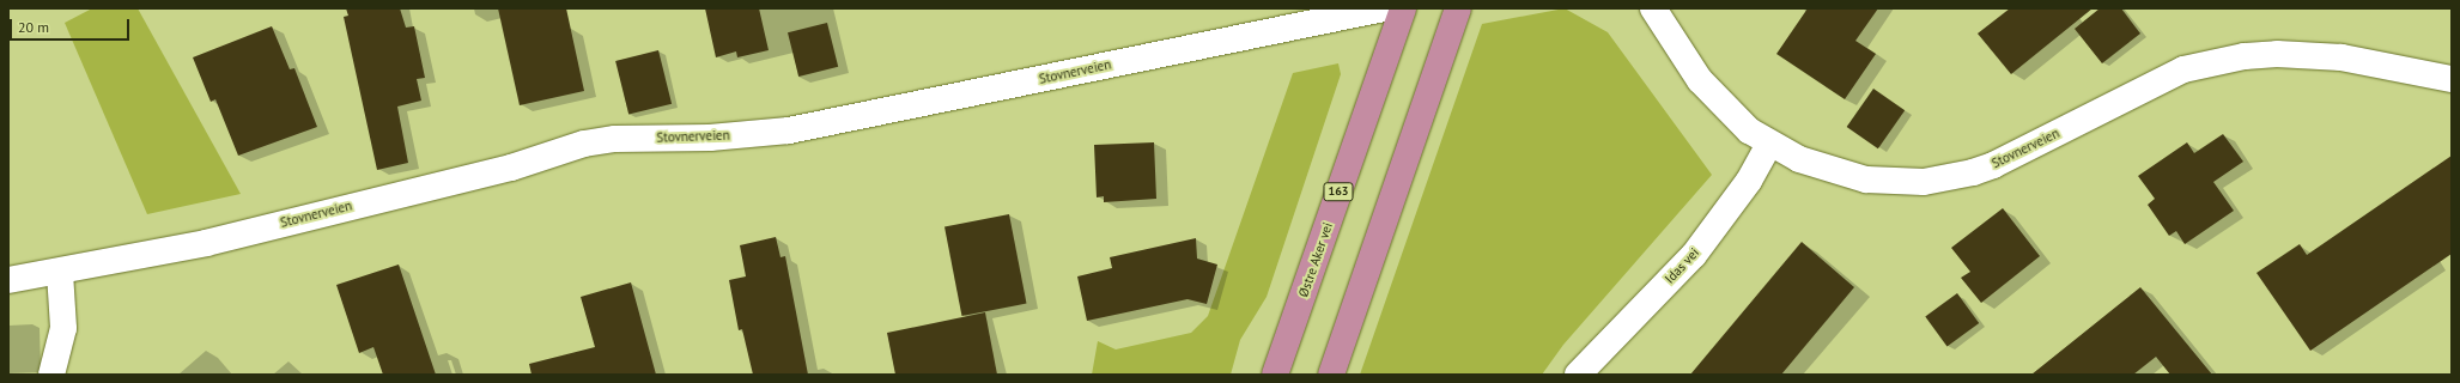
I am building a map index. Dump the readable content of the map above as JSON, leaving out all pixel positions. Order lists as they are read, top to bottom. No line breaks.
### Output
{"streets":{"highway":["163","Østre Aker vei"],"street":["Stovnerveien","Idas vei"]},"crossings":[["Stovnerveien","Idas vei"]],"scale_bar":"20 m"}
